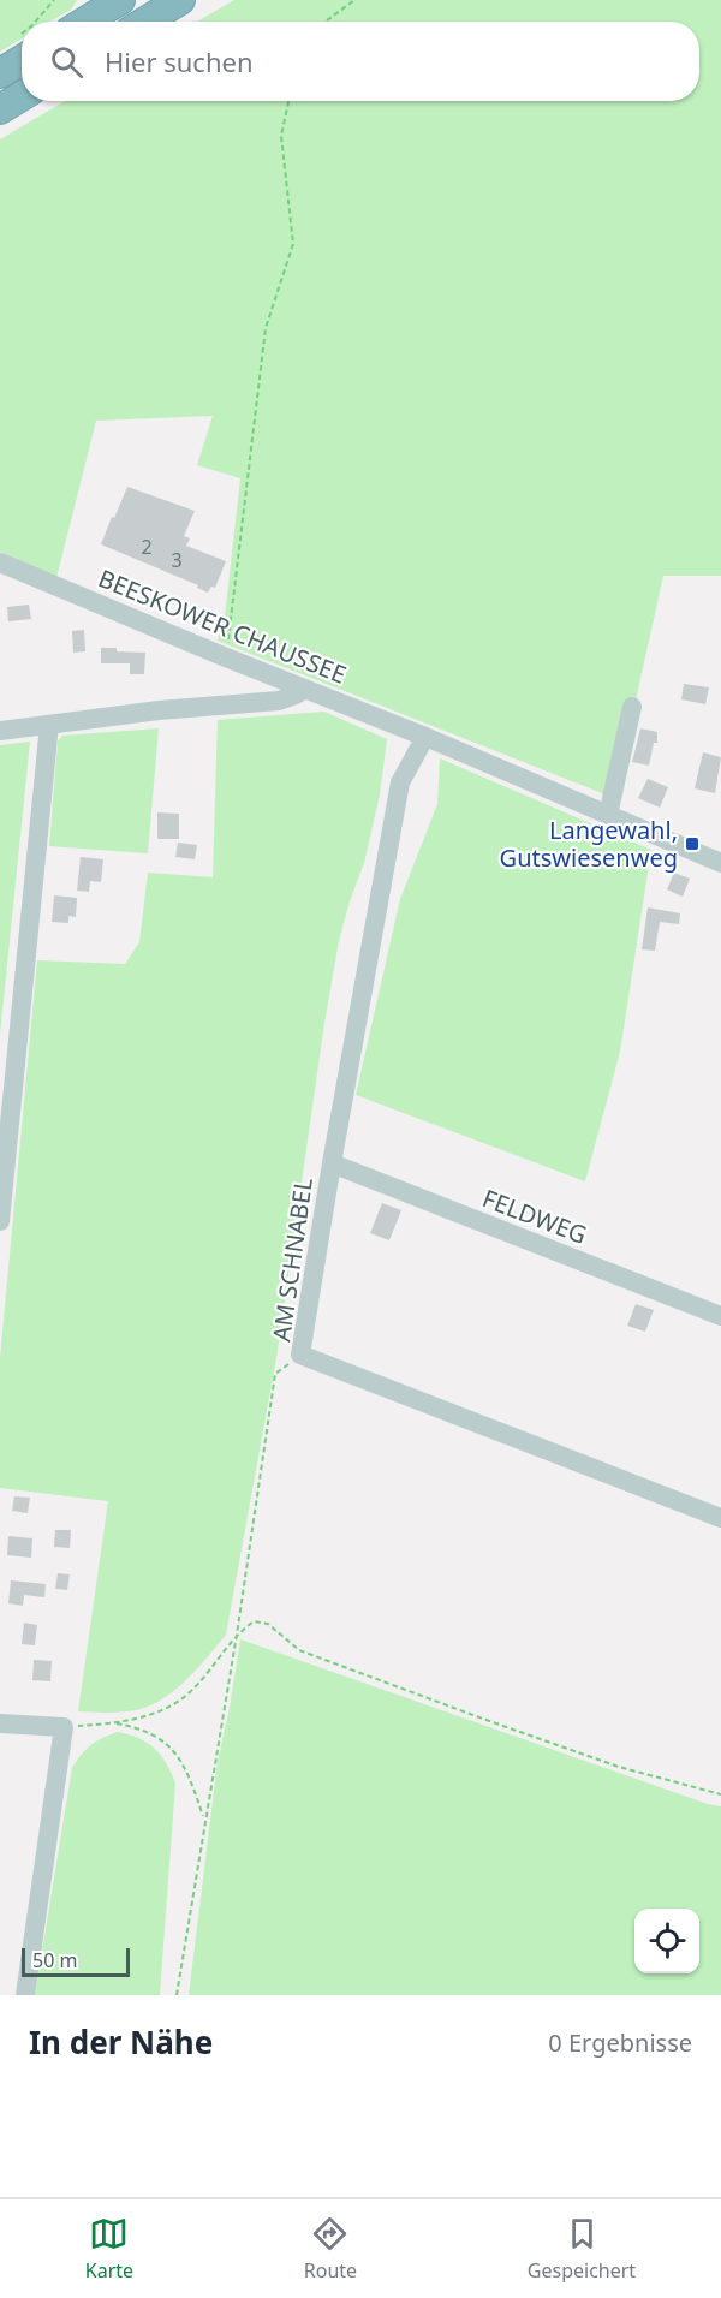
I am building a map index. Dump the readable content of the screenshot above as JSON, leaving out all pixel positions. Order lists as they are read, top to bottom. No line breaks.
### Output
{"streets":{"street":["BEESKOWER CHAUSSEE","FELDWEG","AM SCHNABEL"]},"crossings":[["BEESKOWER CHAUSSEE","AM SCHNABEL"],["FELDWEG","AM SCHNABEL"]],"places":{"transit":["Langewahl, Gutswiesenweg"]},"house_numbers":["2","3"],"scale_bar":"50 m","page":{"search":"Hier suchen","scale":"50 m","heading":["In der Nähe","0 Ergebnisse"],"nav":["Karte","Route","Gespeichert"]}}
